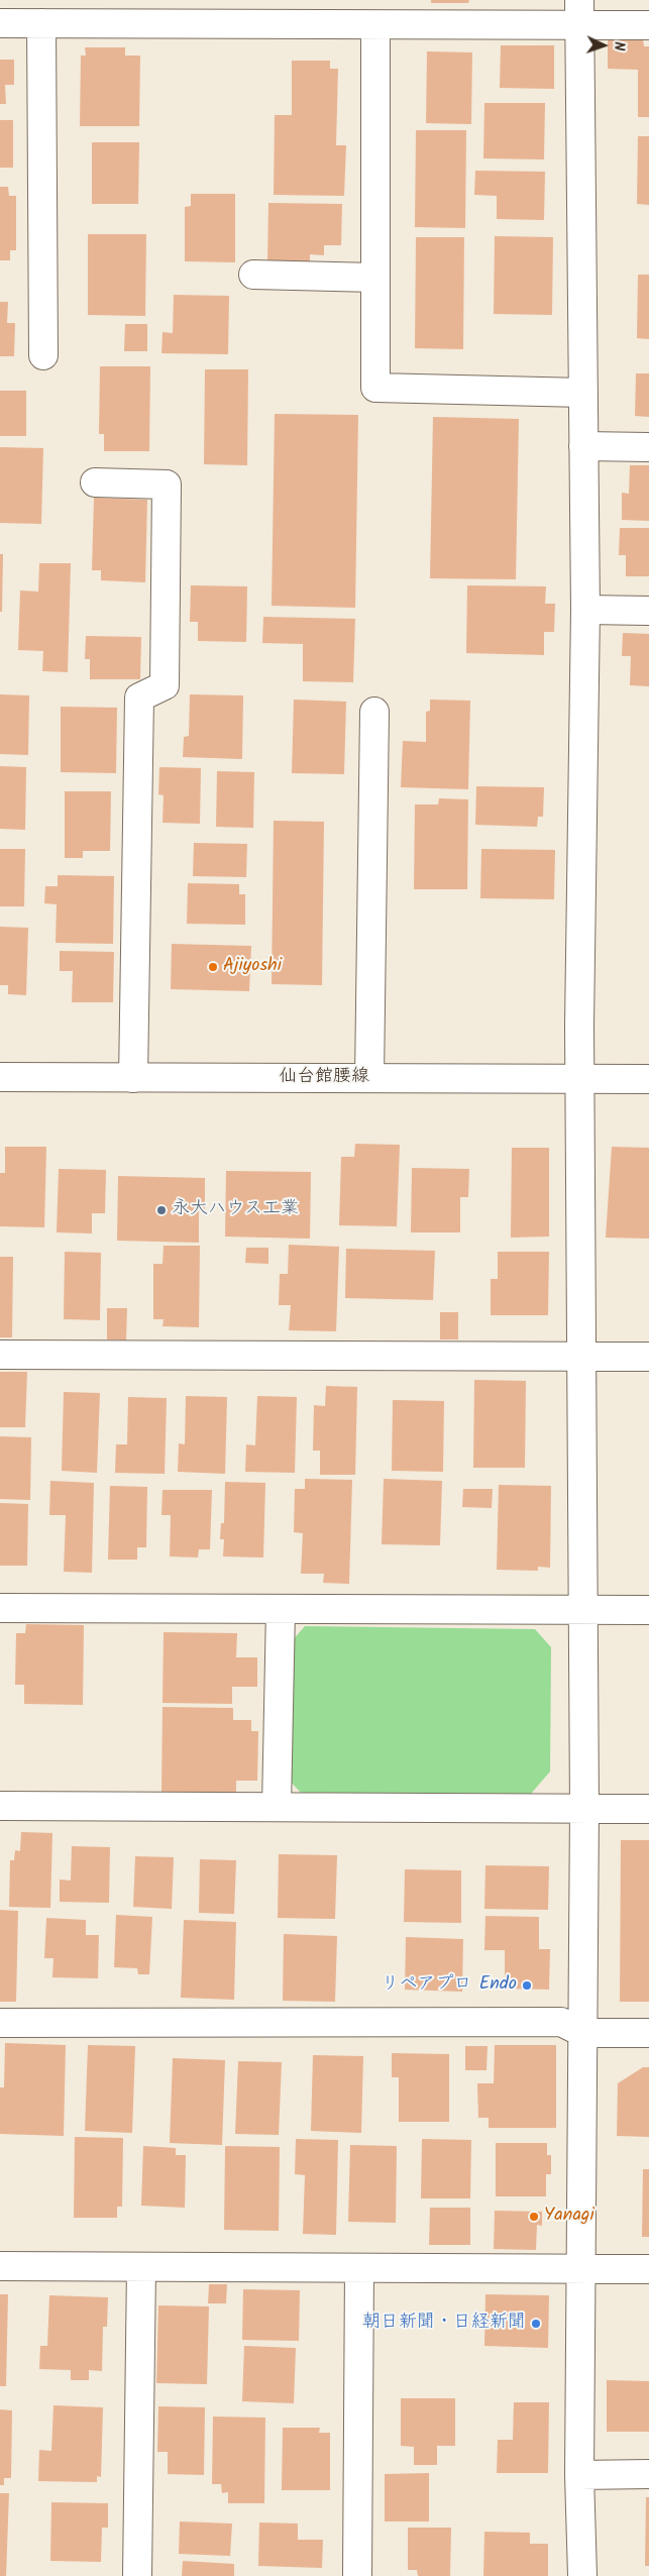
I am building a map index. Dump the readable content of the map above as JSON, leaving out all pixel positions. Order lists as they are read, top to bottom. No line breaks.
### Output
{"streets":{"street":["仙台館腰線"]},"places":["Ajiyoshi","永大ハウス工業","リペアプロ Endo","Yanagi","朝日新聞・日経新聞"],"north":"right"}
